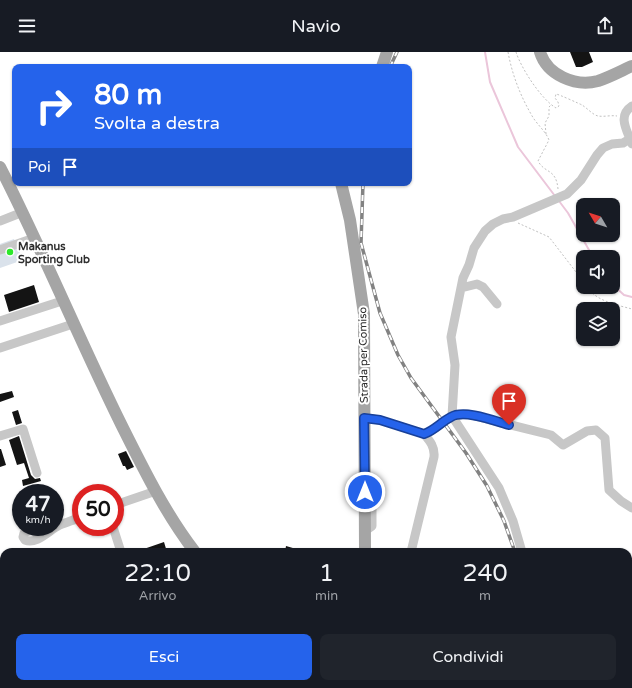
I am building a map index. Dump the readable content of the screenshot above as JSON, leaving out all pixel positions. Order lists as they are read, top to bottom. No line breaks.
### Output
{"streets":{"main road":["Strada per Comiso"]},"places":["Makanus Sporting Club"],"north":"top left","page":{"header":"Navio","turn":["80 m","Svolta a destra"],"then":"Poi","speed":"47 km/h","limit":"50","eta":["22:10","Arrivo","1","min","240","m"],"buttons":["Esci","Condividi"]}}
